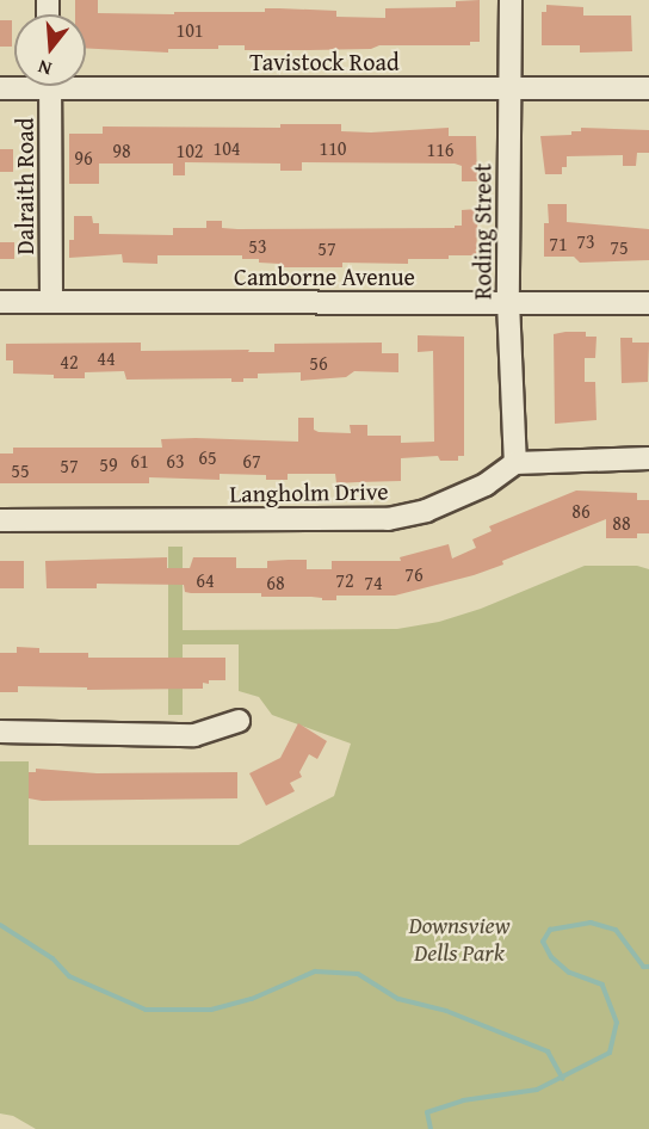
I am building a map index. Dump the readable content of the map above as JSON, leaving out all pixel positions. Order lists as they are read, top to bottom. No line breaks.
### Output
{"streets":{"street":["Tavistock Road","Dalraith Road","Roding Street","Camborne Avenue","Langholm Drive"]},"crossings":[["Tavistock Road","Roding Street"],["Dalraith Road","Camborne Avenue"],["Roding Street","Camborne Avenue"],["Roding Street","Langholm Drive"]],"parks":["Downsview Dells Park"],"house_numbers":["101","104","110","116","98","102","96","73","71","53","75","57","44","42","56","65","61","63","67","59","57","55","86","88","76","64","72","68","74"],"north":"bottom"}
